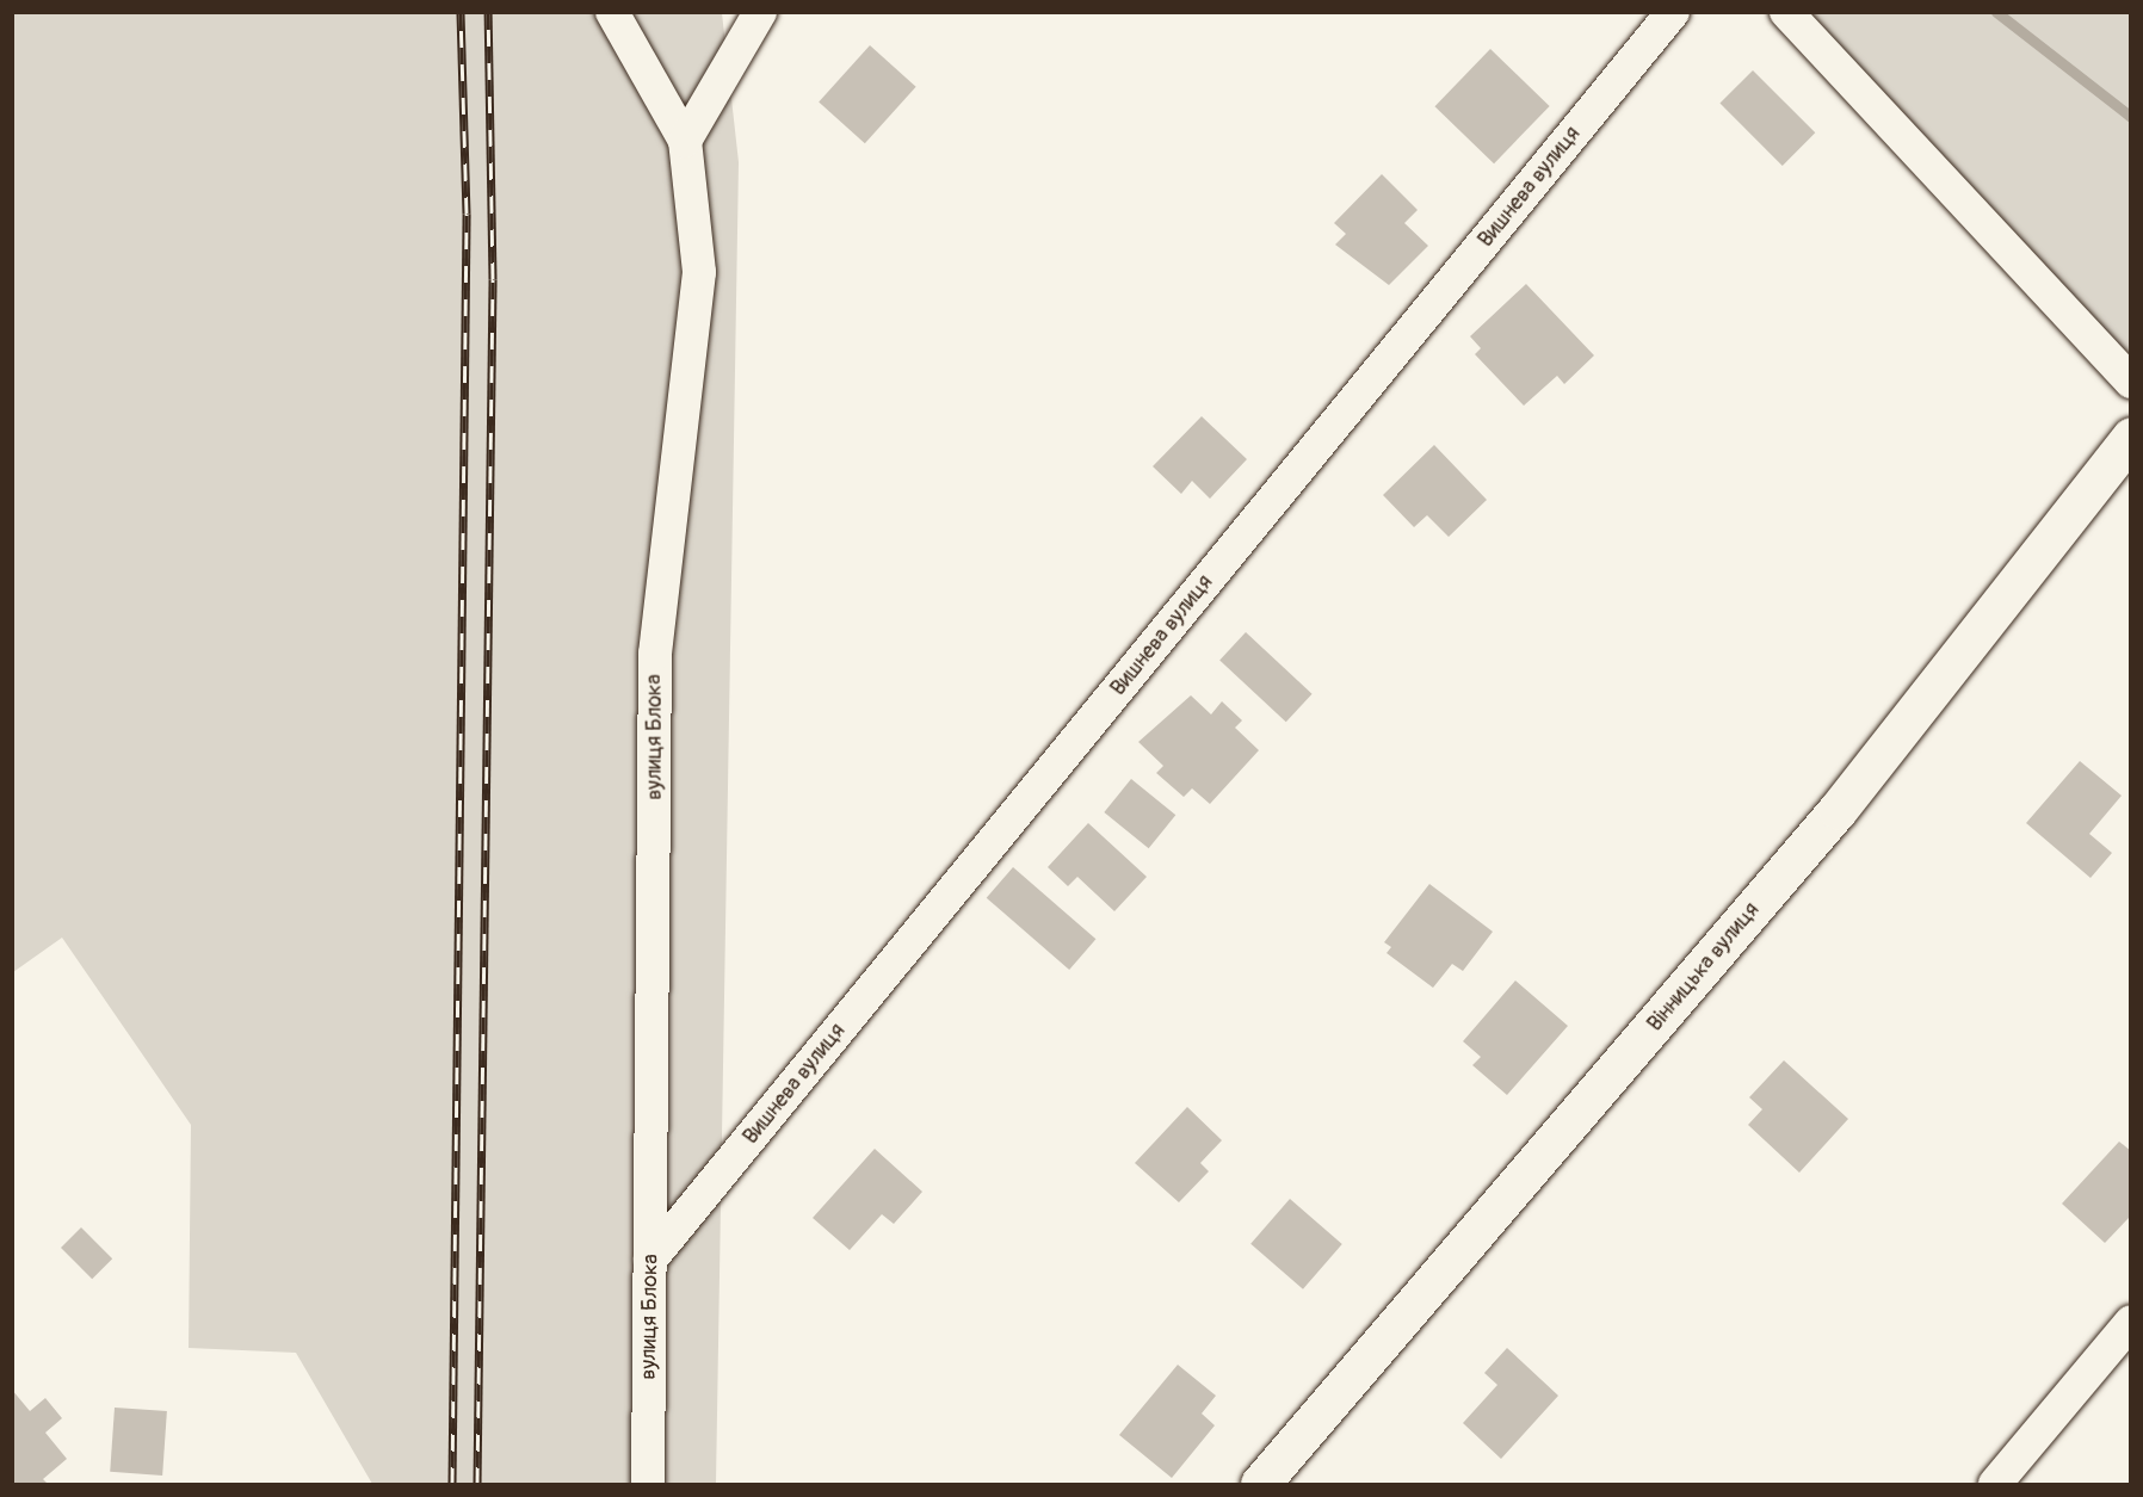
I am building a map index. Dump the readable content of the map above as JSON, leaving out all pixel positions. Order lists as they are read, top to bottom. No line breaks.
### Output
{"streets":{"street":["Вишнева вулиця","вулиця Блока","Вінницька вулиця"]},"crossings":[["Вишнева вулиця","вулиця Блока"]]}
